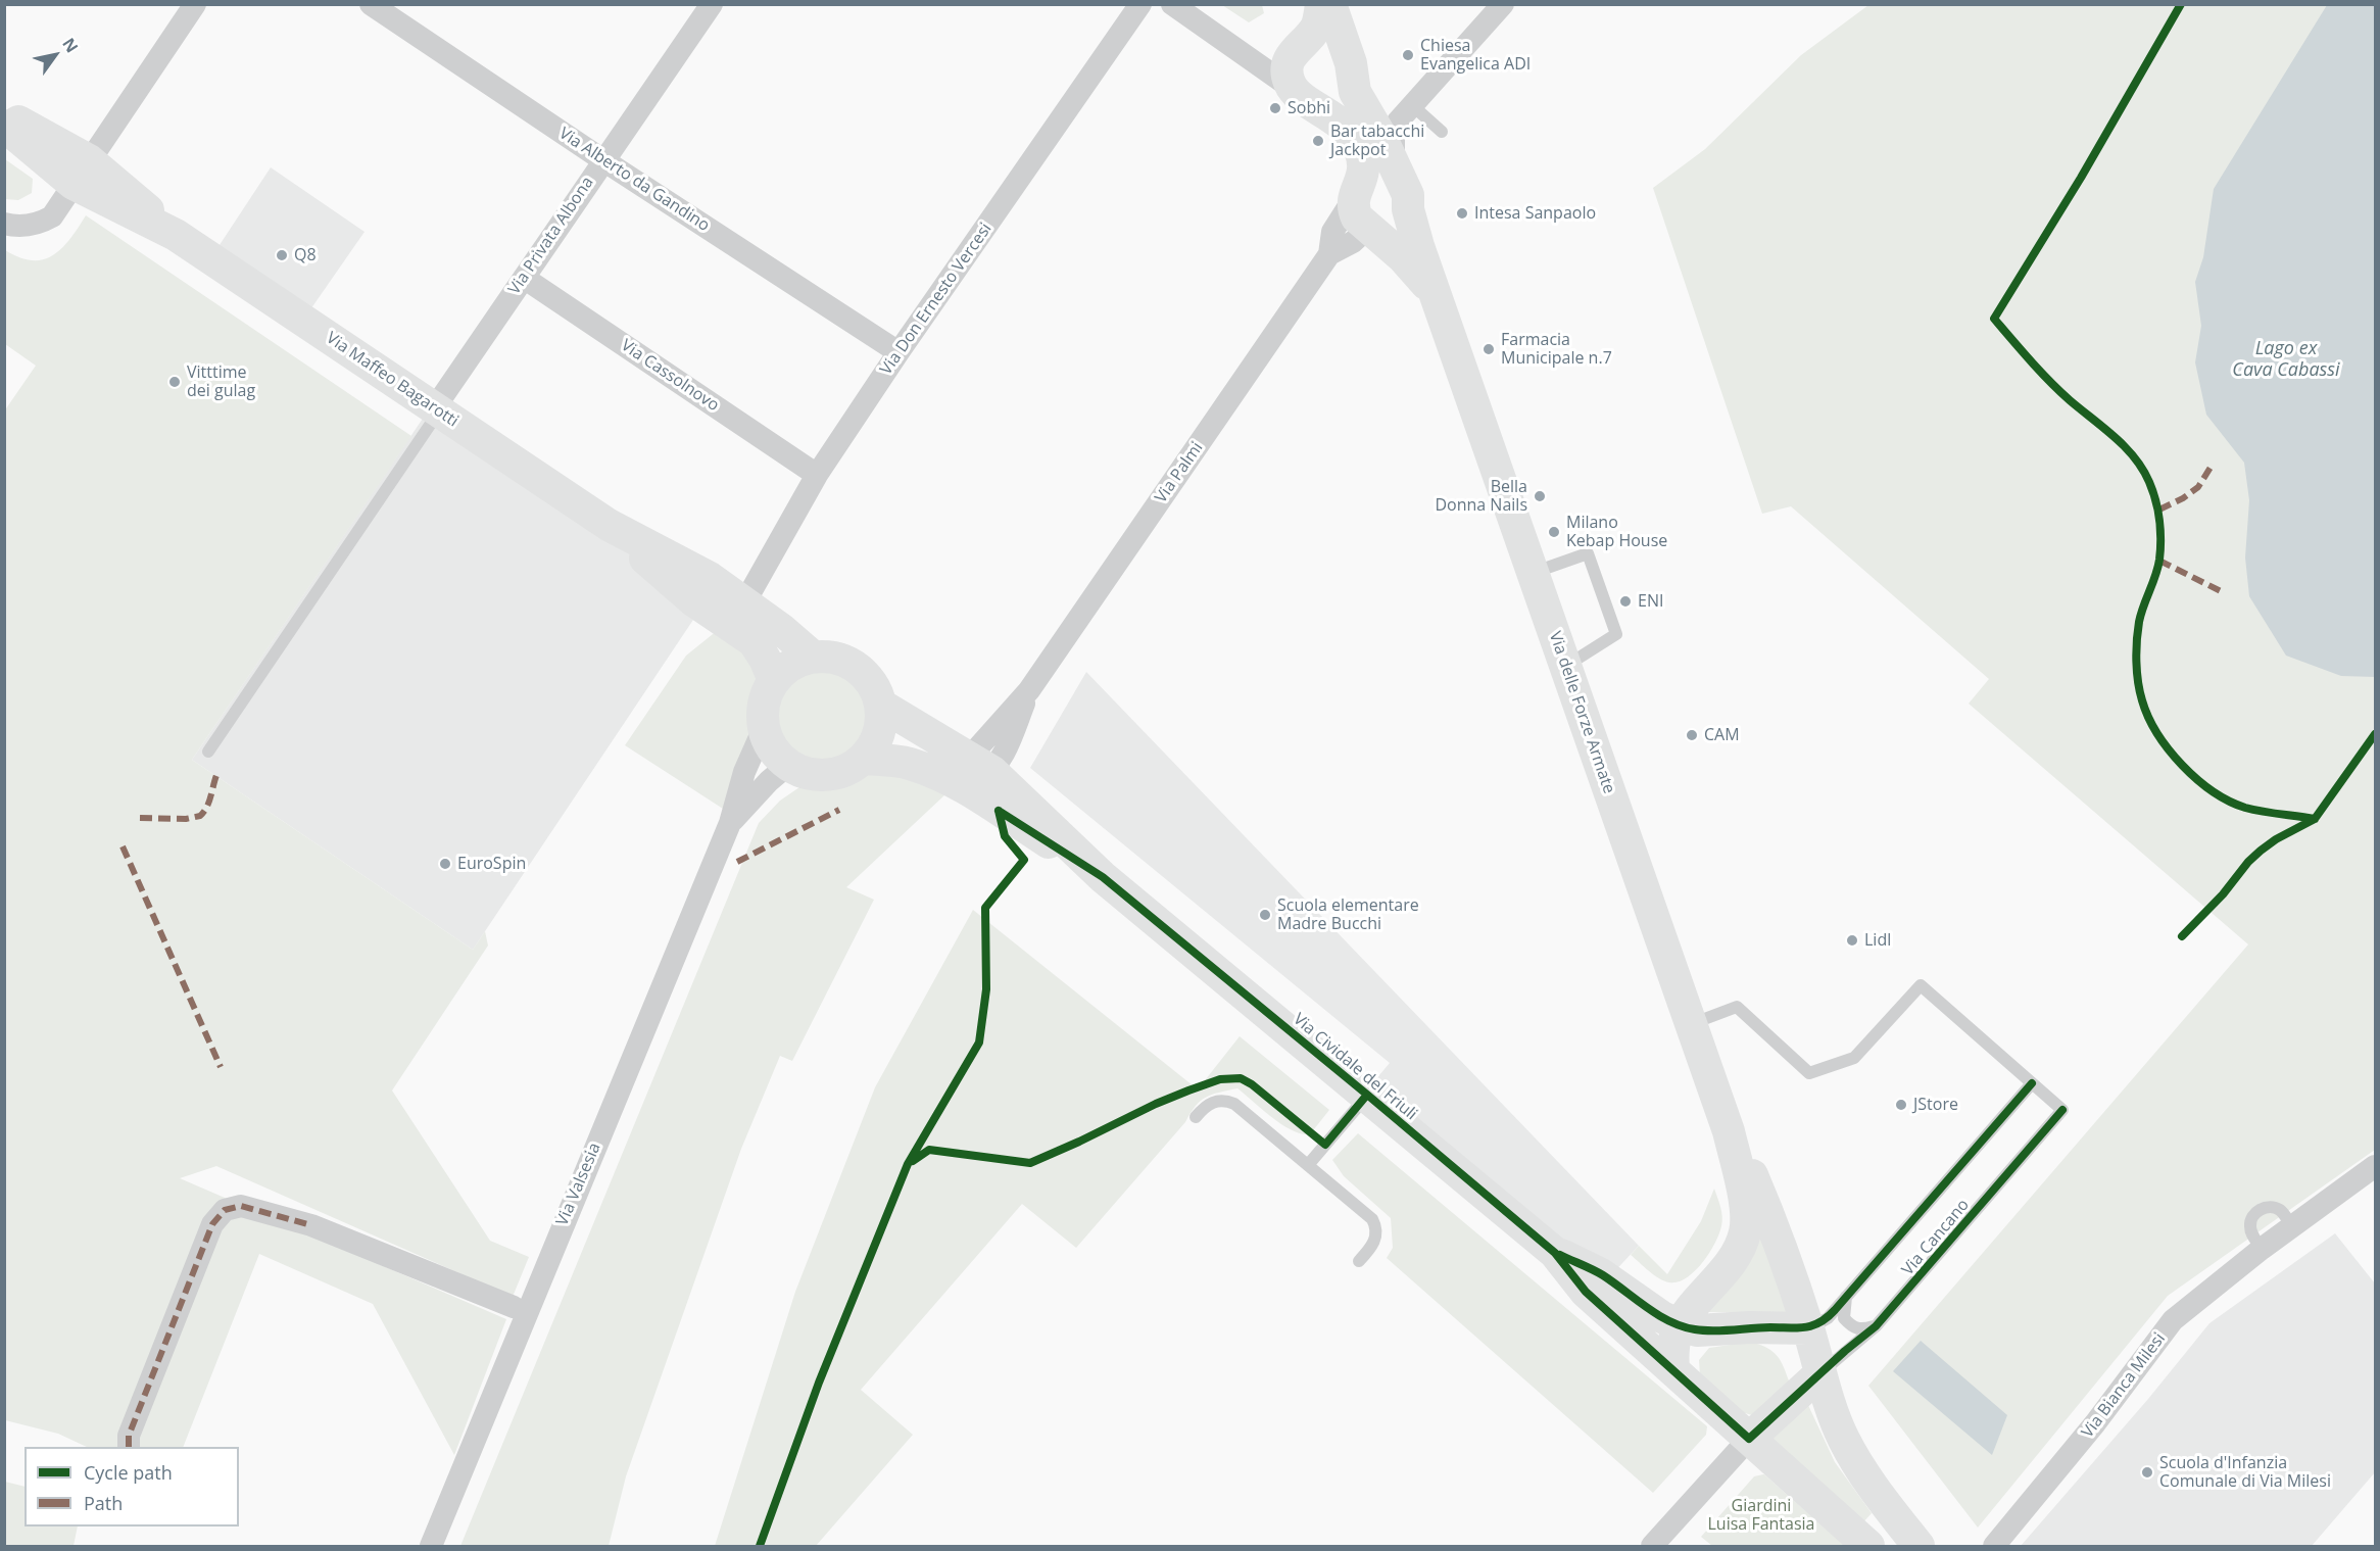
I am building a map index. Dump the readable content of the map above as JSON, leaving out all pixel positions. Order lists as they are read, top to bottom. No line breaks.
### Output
{"streets":{"street":["Via Alberto da Gandino","Via Privata Albona","Via Don Ernesto Vercesi","Via Cassolnovo","Via Maffeo Bagarotti","Via Palmi","Via delle Forze Armate","Via Cividale del Friuli","Via Valsesia","Via Bianca Milesi"],"lane":["Via Cancano"]},"crossings":[["Via Alberto da Gandino","Via Privata Albona"],["Via Alberto da Gandino","Via Don Ernesto Vercesi"],["Via Privata Albona","Via Cassolnovo"],["Via Privata Albona","Via Maffeo Bagarotti"],["Via Don Ernesto Vercesi","Via Cassolnovo"],["Via Don Ernesto Vercesi","Via Maffeo Bagarotti"],["Via Maffeo Bagarotti","Via Cividale del Friuli"],["Via Maffeo Bagarotti","Via Valsesia"],["Via Palmi","Via delle Forze Armate"],["Via Palmi","Via Cividale del Friuli"],["Via delle Forze Armate","Via Cividale del Friuli"],["Via delle Forze Armate","Via Cancano"],["Via Cividale del Friuli","Via Valsesia"]],"water":["Lago ex Cava Cabassi"],"parks":["Giardini Luisa Fantasia"],"places":["Chiesa Evangelica ADI","Sobhi","Bar tabacchi Jackpot","Intesa Sanpaolo","Q8","Farmacia Municipale n.7","Vitttime dei gulag","Bella Donna Nails","Milano Kebap House","ENI","CAM","EuroSpin","Scuola elementare Madre Bucchi","Lidl","JStore","Scuola d'Infanzia Comunale di Via Milesi"],"legend":["Cycle path","Path"],"north":"top right"}
